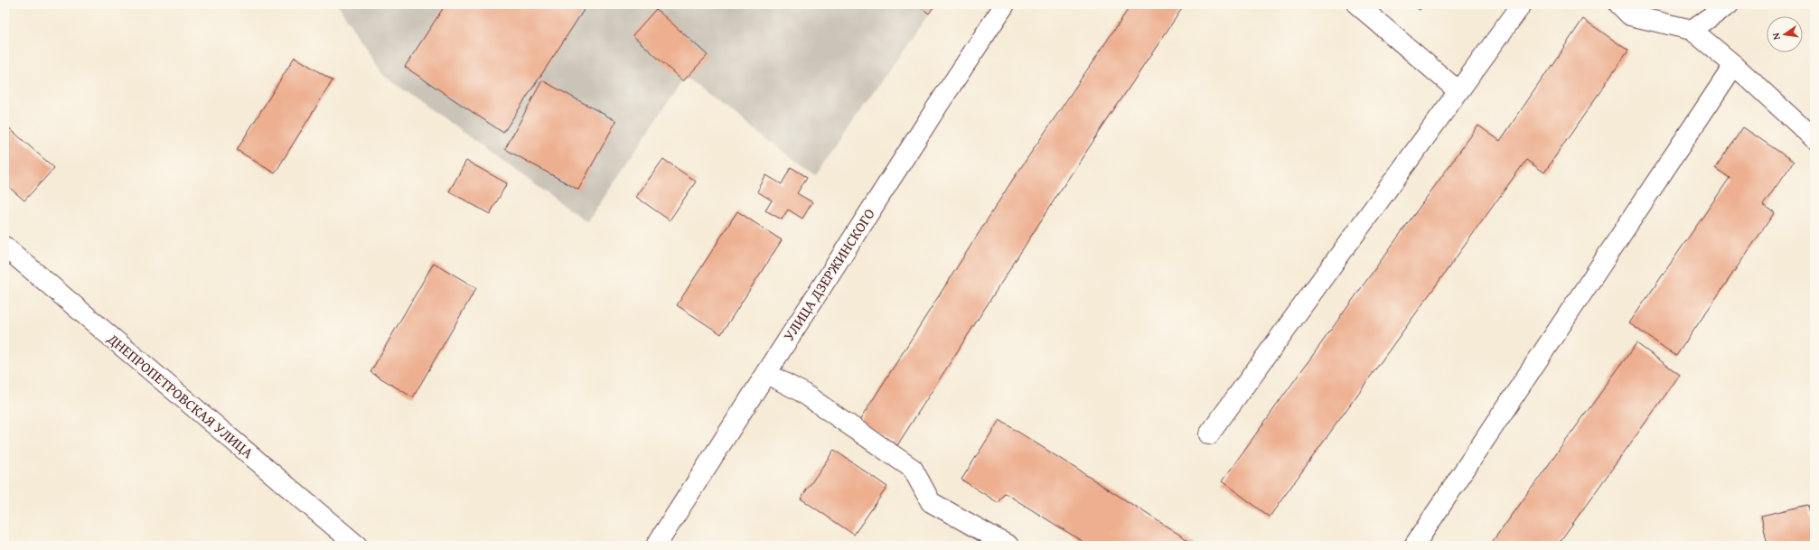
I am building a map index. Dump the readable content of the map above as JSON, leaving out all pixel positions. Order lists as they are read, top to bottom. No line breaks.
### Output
{"streets":{"street":["УЛИЦА ДЗЕРЖИНСКОГО","ДНЕПРОПЕТРОВСКАЯ УЛИЦА"]},"north":"left"}
